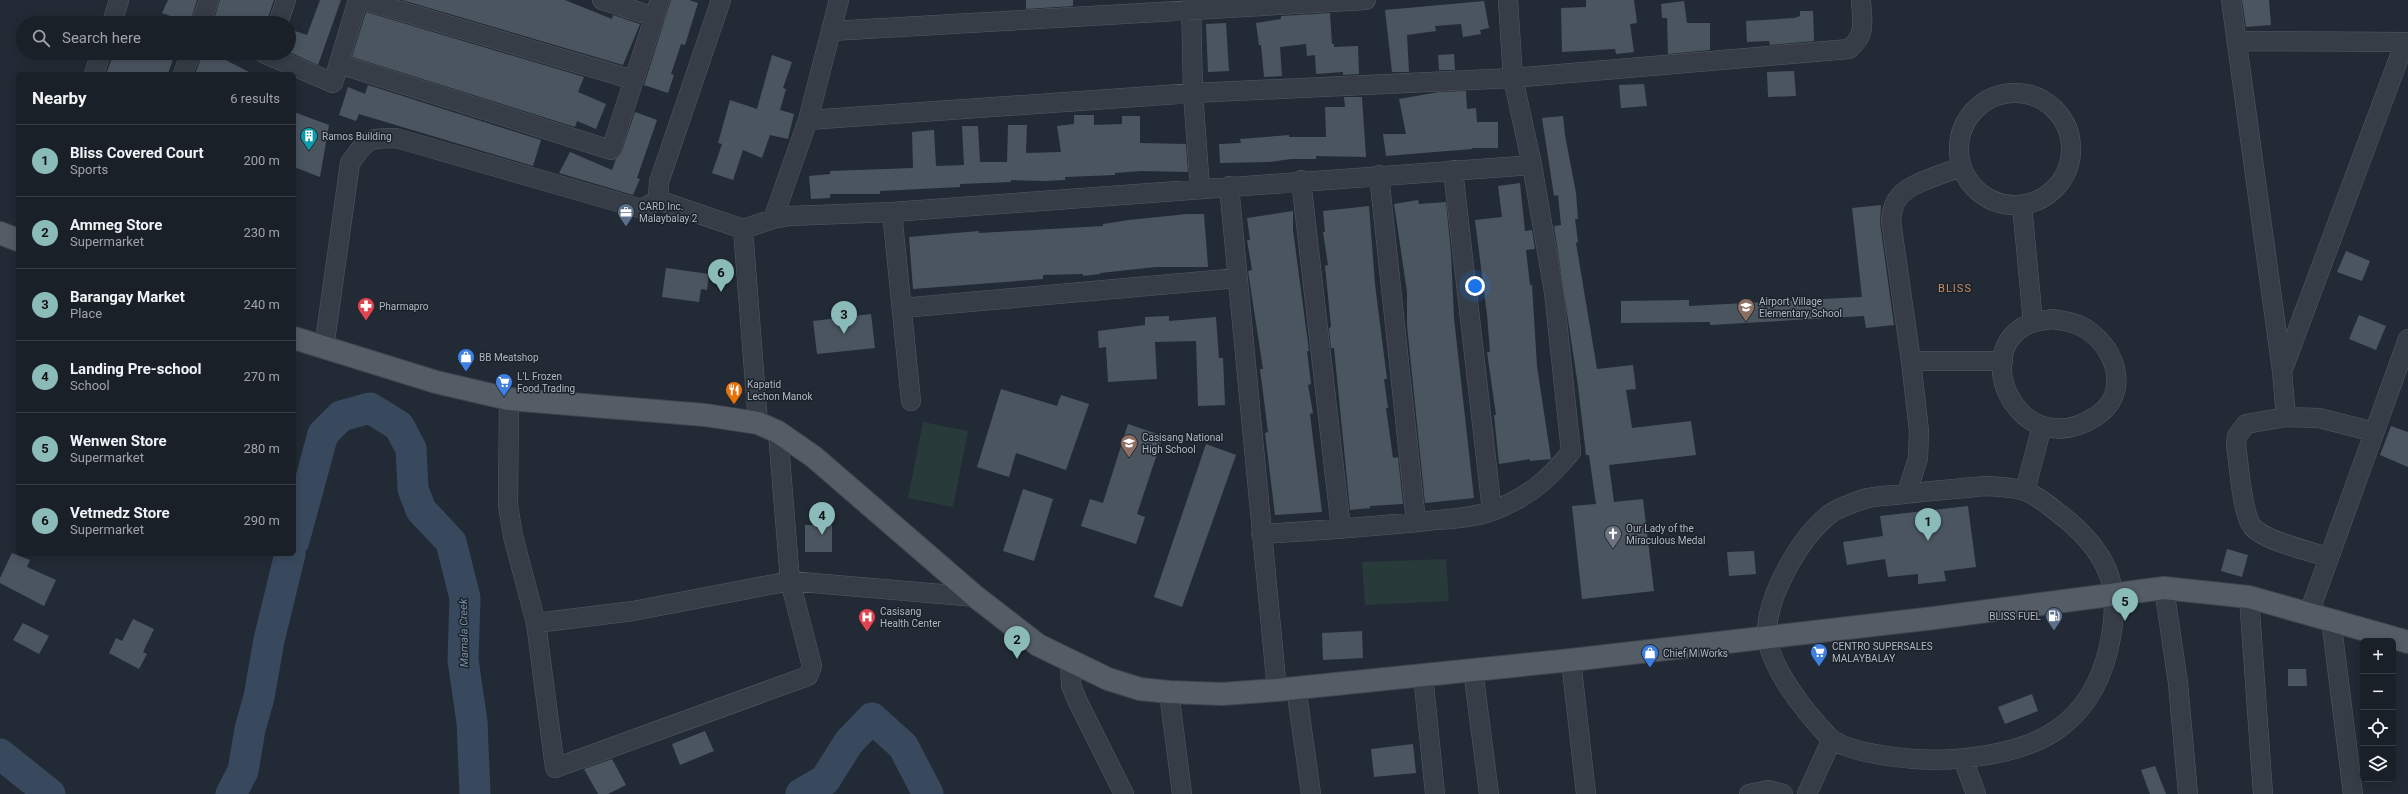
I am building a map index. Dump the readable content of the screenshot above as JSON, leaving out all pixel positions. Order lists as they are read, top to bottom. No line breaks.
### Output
{"districts":["BLISS"],"water":["Mamala Creek"],"places":{"building":["Ramos Building"],"office":["CARD Inc. Malaybalay 2"],"pharmacy":["Pharmapro"],"school or university":["Airport Village Elementary School","Casisang National High School"],"shop":["BB Meatshop","Chief M Works"],"supermarket":["L'L Frozen Food Trading","CENTRO SUPERSALES MALAYBALAY"],"restaurant":["Kapatid Lechon Manok"],"church":["Our Lady of the Miraculous Medal"],"fuel station":["BLISS FUEL"],"hospital":["Casisang Health Center"]},"page":{"search":"Search here","heading":["Nearby","6 results"],"list":[{"mark":"1","name":"Bliss Covered Court","note":"Sports","value":"200 m"},{"mark":"2","name":"Ammeg Store","note":"Supermarket","value":"230 m"},{"mark":"3","name":"Barangay Market","note":"Place","value":"240 m"},{"mark":"4","name":"Landing Pre-school","note":"School","value":"270 m"},{"mark":"5","name":"Wenwen Store","note":"Supermarket","value":"280 m"},{"mark":"6","name":"Vetmedz Store","note":"Supermarket","value":"290 m"}],"pins":["6","3","4","1","5","2"],"map_buttons":["+","−"]}}
